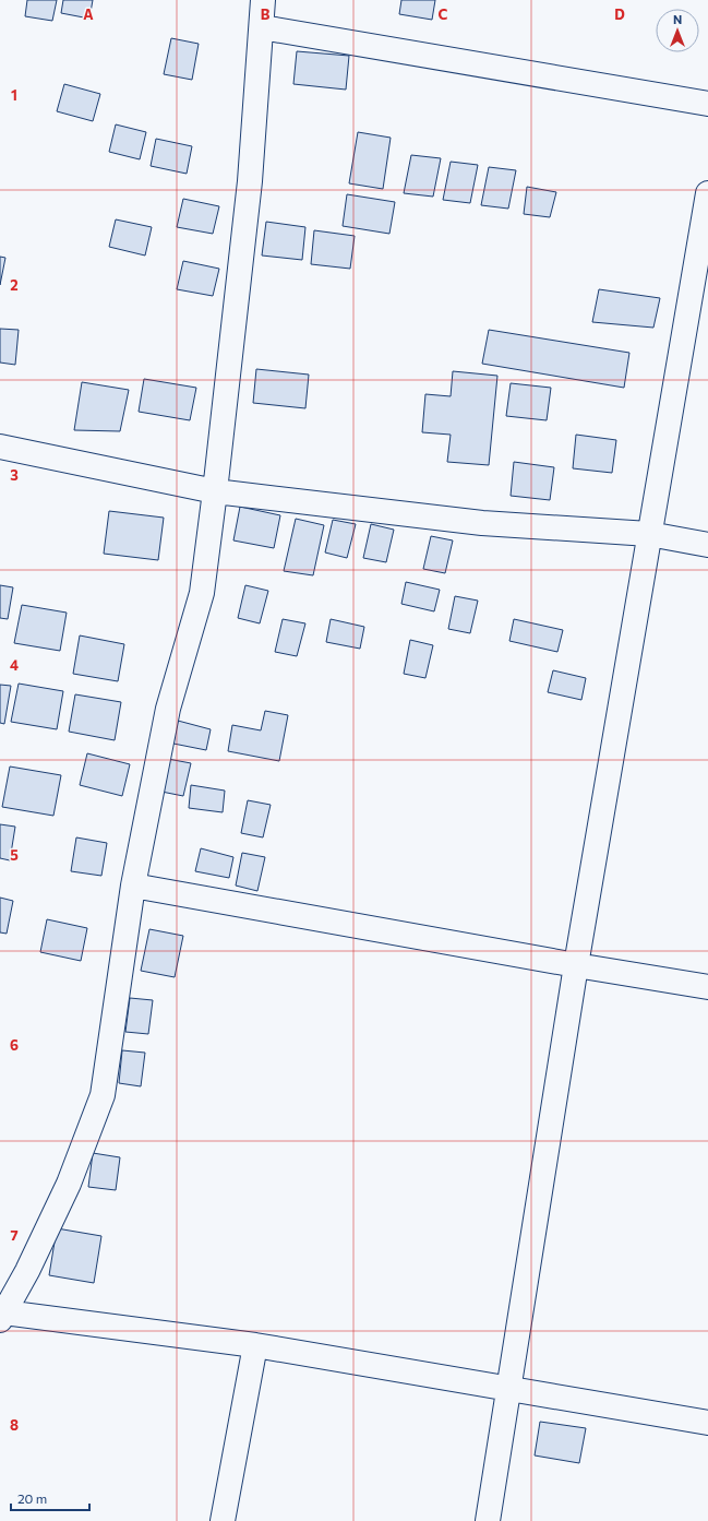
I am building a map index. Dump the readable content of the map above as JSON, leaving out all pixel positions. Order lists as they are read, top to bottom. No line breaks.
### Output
{"scale_bar":"20 m","north":"top","grid":{"columns":["A","B","C","D"],"rows":["1","2","3","4","5","6","7","8"]}}
